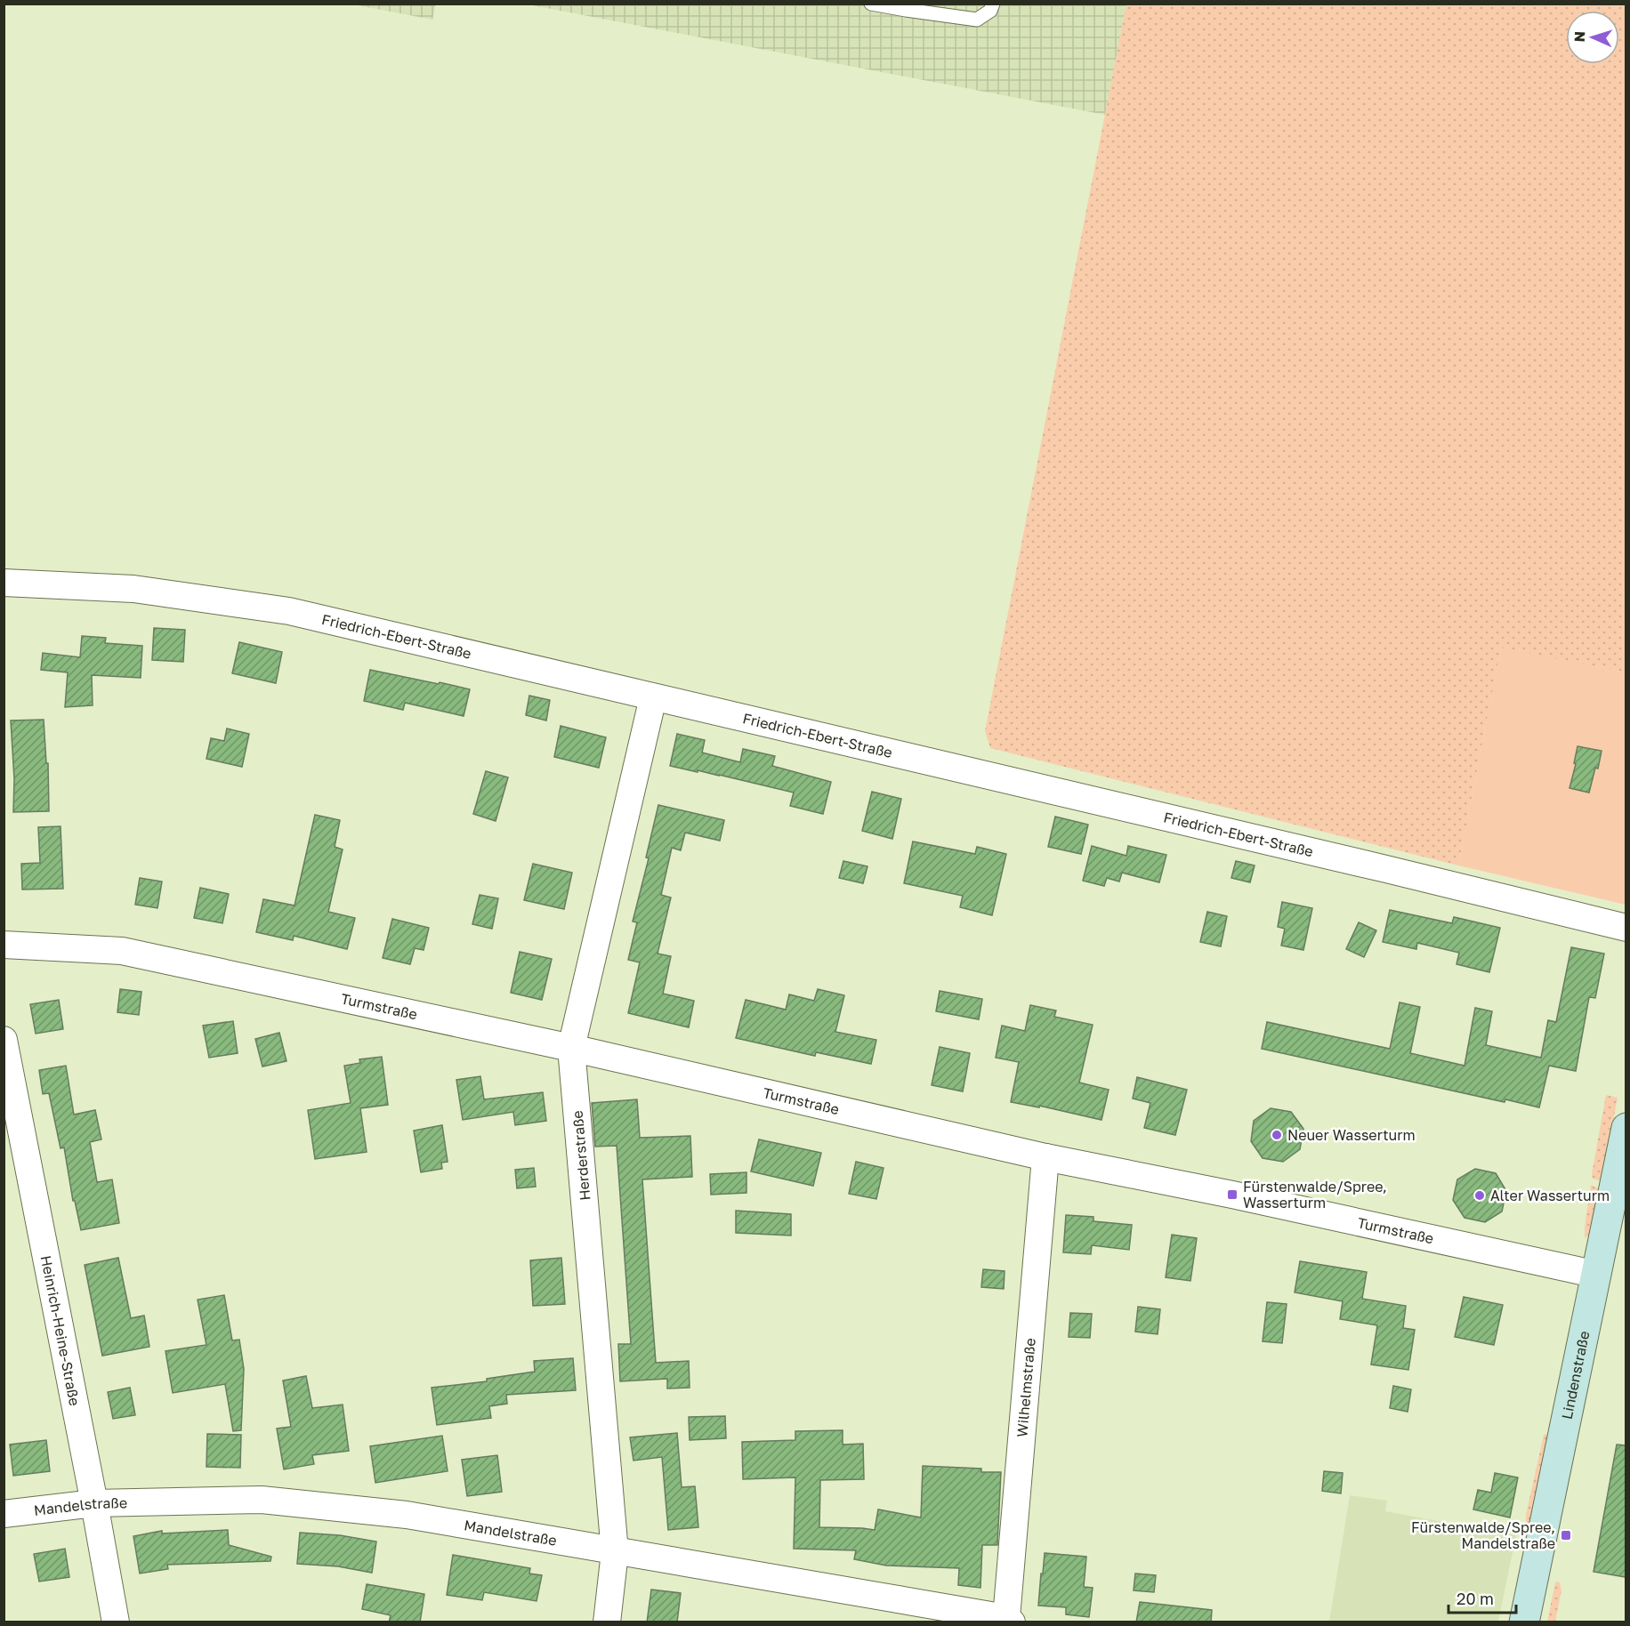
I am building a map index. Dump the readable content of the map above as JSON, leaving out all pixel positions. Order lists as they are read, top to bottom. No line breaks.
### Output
{"streets":{"street":["Friedrich-Ebert-Straße","Turmstraße","Herderstraße","Heinrich-Heine-Straße","Lindenstraße","Wilhelmstraße","Mandelstraße"]},"crossings":[["Friedrich-Ebert-Straße","Herderstraße"],["Turmstraße","Herderstraße"],["Turmstraße","Lindenstraße"],["Turmstraße","Wilhelmstraße"],["Herderstraße","Mandelstraße"],["Heinrich-Heine-Straße","Mandelstraße"],["Wilhelmstraße","Mandelstraße"]],"places":{"other":["Neuer Wasserturm","Alter Wasserturm"],"transit":["Fürstenwalde/Spree, Wasserturm","Fürstenwalde/Spree, Mandelstraße"]},"scale_bar":"20 m","north":"left"}
